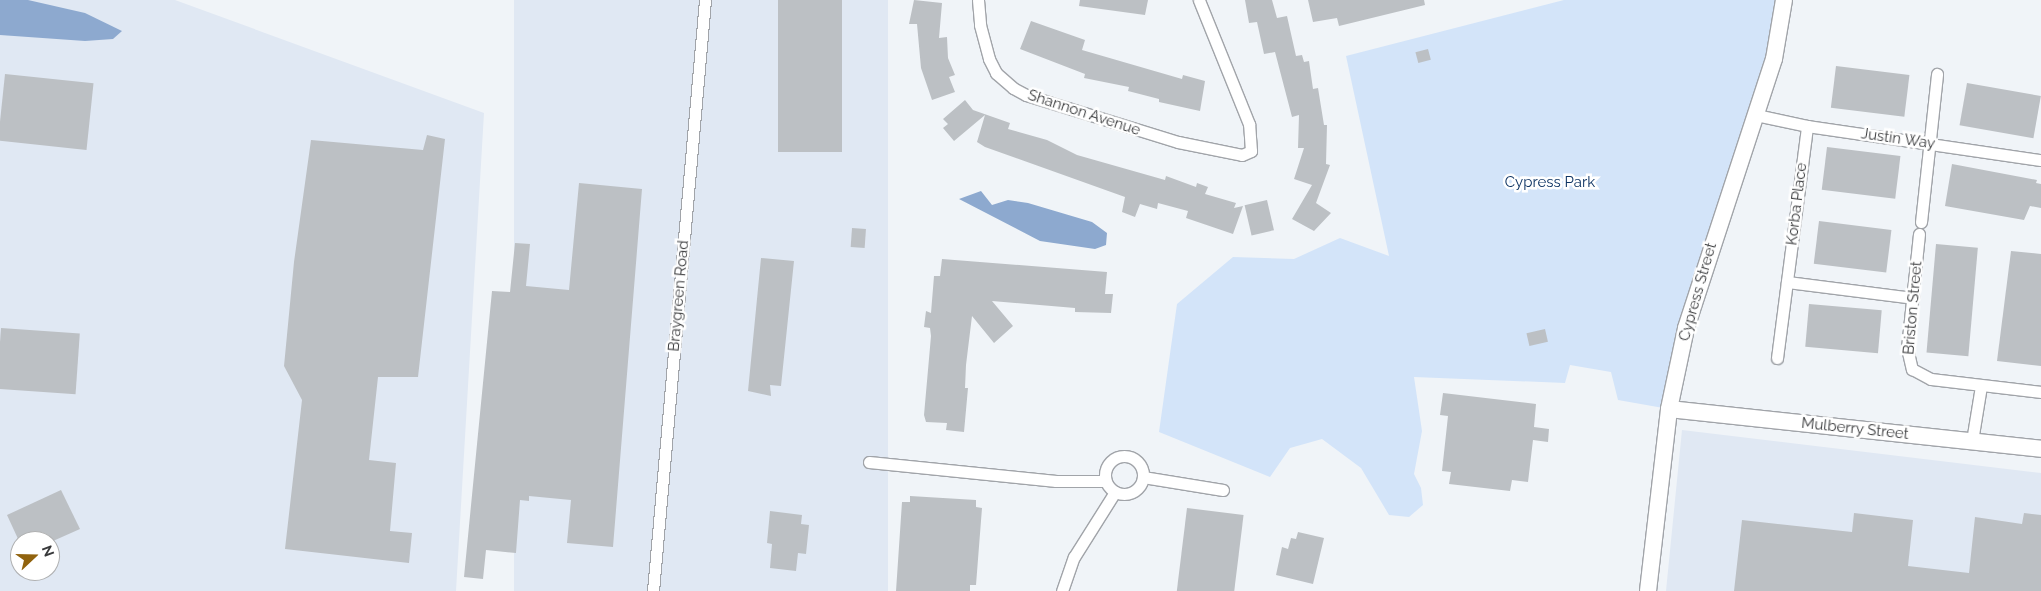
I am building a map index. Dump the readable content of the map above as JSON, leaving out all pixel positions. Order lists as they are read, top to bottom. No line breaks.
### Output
{"streets":{"street":["Shannon Avenue","Justin Way","Korba Place","Cypress Street","Braygreen Road","Briston Street","Mulberry Street"]},"crossings":[["Justin Way","Korba Place"],["Justin Way","Cypress Street"],["Cypress Street","Mulberry Street"]],"parks":["Cypress Park"],"north":"right"}
